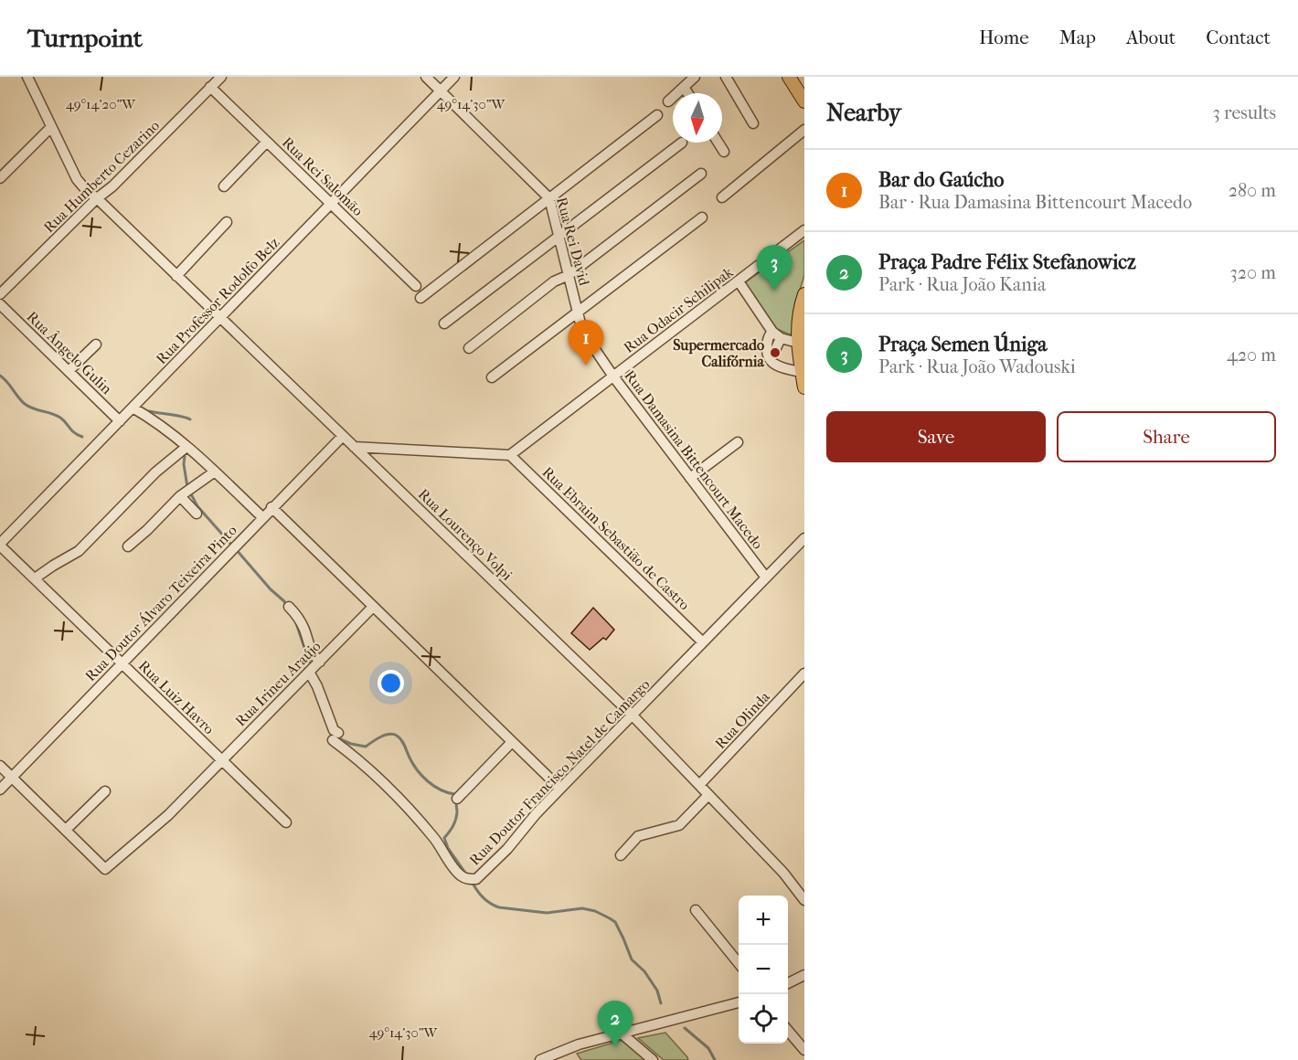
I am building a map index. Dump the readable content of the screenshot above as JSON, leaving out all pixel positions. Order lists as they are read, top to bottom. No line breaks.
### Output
{"streets":{"street":["Rua Humberto Cezarino","Rua Rei Salomão","Rua Rei David","Rua Professor Rodolfo Belz","Rua Odacir Schilipak","Rua Ângelo Gulin","Rua Damasina Bittencourt Macedo","Rua Lourenço Volpi","Rua Ebraim Sebastião de Castro","Rua Doutor Álvaro Teixeira Pinto","Rua Irineu Araújo","Rua Luiz Havro","Rua Olinda","Rua Doutor Francisco Natel de Camargo"]},"crossings":[["Rua Humberto Cezarino","Rua Rei Salomão"],["Rua Humberto Cezarino","Rua Lourenço Volpi"],["Rua Rei Salomão","Rua Professor Rodolfo Belz"],["Rua Rei David","Rua Professor Rodolfo Belz"],["Rua Rei David","Rua Damasina Bittencourt Macedo"],["Rua Professor Rodolfo Belz","Rua Ângelo Gulin"],["Rua Professor Rodolfo Belz","Rua Lourenço Volpi"],["Rua Professor Rodolfo Belz","Rua Luiz Havro"],["Rua Odacir Schilipak","Rua Damasina Bittencourt Macedo"],["Rua Odacir Schilipak","Rua Ebraim Sebastião de Castro"],["Rua Damasina Bittencourt Macedo","Rua Doutor Francisco Natel de Camargo"],["Rua Lourenço Volpi","Rua Doutor Álvaro Teixeira Pinto"],["Rua Lourenço Volpi","Rua Olinda"],["Rua Lourenço Volpi","Rua Doutor Francisco Natel de Camargo"],["Rua Ebraim Sebastião de Castro","Rua Doutor Francisco Natel de Camargo"],["Rua Doutor Álvaro Teixeira Pinto","Rua Luiz Havro"],["Rua Irineu Araújo","Rua Luiz Havro"],["Rua Irineu Araújo","Rua Doutor Francisco Natel de Camargo"]],"places":["Supermercado Califórnia"],"north":"bottom","page":{"header":"Turnpoint","nav":["Home","Map","About","Contact"],"heading":["Nearby","3 results"],"list":[{"mark":"1","name":"Bar do Gaúcho","note":"Bar · Rua Damasina Bittencourt Macedo","value":"280 m"},{"mark":"2","name":"Praça Padre Félix Stefanowicz","note":"Park · Rua João Kania","value":"320 m"},{"mark":"3","name":"Praça Semen Úniga","note":"Park · Rua João Wadouski","value":"420 m"}],"pins":["3","1","2"],"buttons":["Save","Share"],"map_buttons":["+","−"]},"coordinates":["49°14'20\"W","49°14'30\"W"]}
